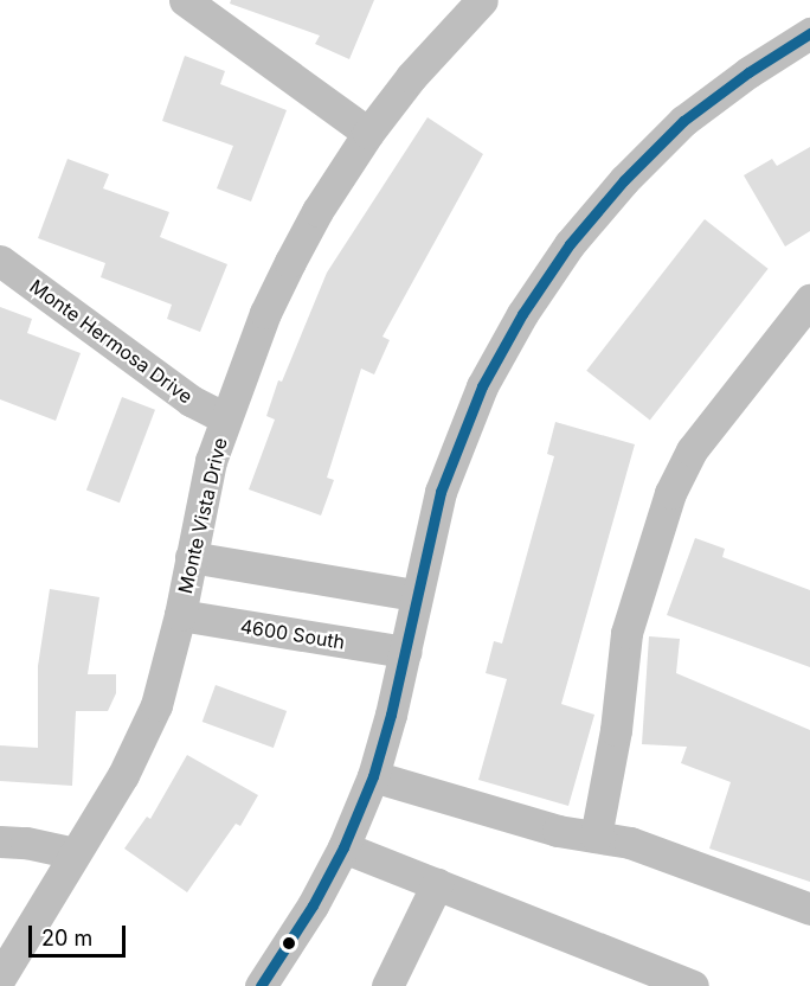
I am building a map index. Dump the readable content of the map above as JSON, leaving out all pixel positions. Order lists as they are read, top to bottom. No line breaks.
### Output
{"streets":{"street":["Monte Hermosa Drive","Monte Vista Drive","4600 South"]},"crossings":[["Monte Hermosa Drive","Monte Vista Drive"],["Monte Vista Drive","4600 South"]],"scale_bar":"20 m"}
